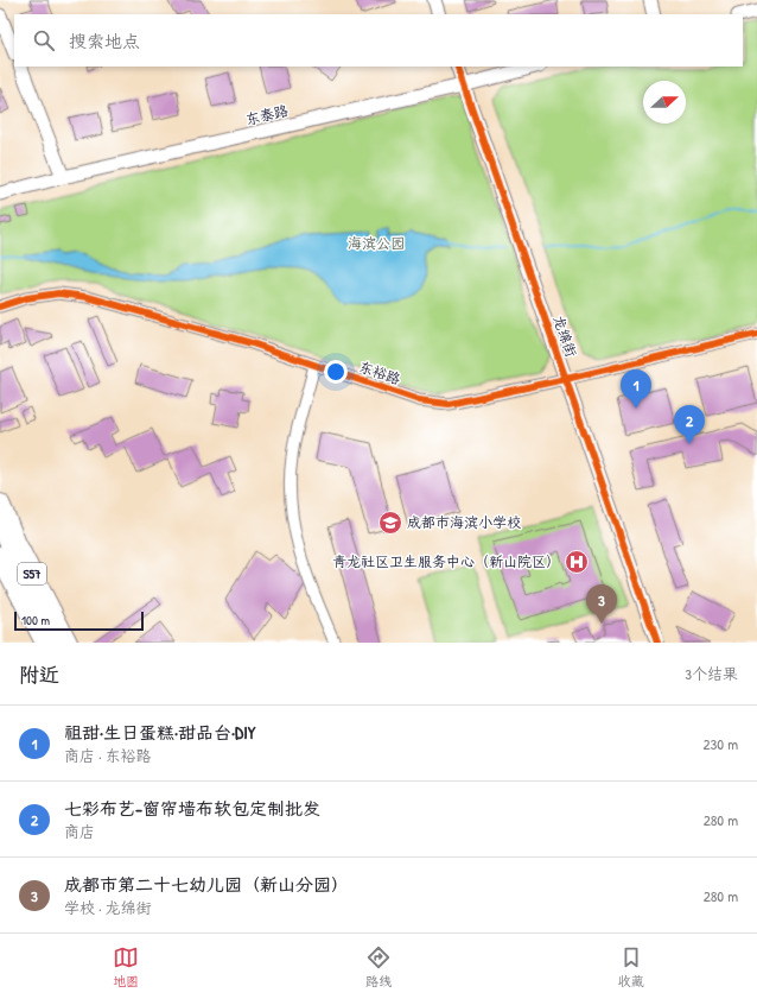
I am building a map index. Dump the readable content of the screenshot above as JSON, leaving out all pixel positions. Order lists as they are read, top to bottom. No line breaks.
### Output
{"streets":{"highway":["S57"],"street":["东泰路","龙绵街","东裕路"]},"crossings":[["东泰路","龙绵街"],["龙绵街","东裕路"]],"parks":["海滨公园"],"places":{"school or university":["成都市海滨小学校"],"hospital":["青龙社区卫生服务中心（新山院区）"]},"scale_bar":"100 m","north":"right","page":{"search":"搜索地点","pins":["1","2","3"],"scale":"100 m","heading":["附近","3个结果"],"list":[{"mark":"1","name":"祖甜·生日蛋糕·甜品台·DIY","note":"商店 · 东裕路","value":"230 m"},{"mark":"2","name":"七彩布艺-窗帘墙布软包定制批发","note":"商店","value":"280 m"},{"mark":"3","name":"成都市第二十七幼儿园（新山分园）","note":"学校 · 龙绵街","value":"280 m"}],"nav":["地图","路线","收藏"]}}
